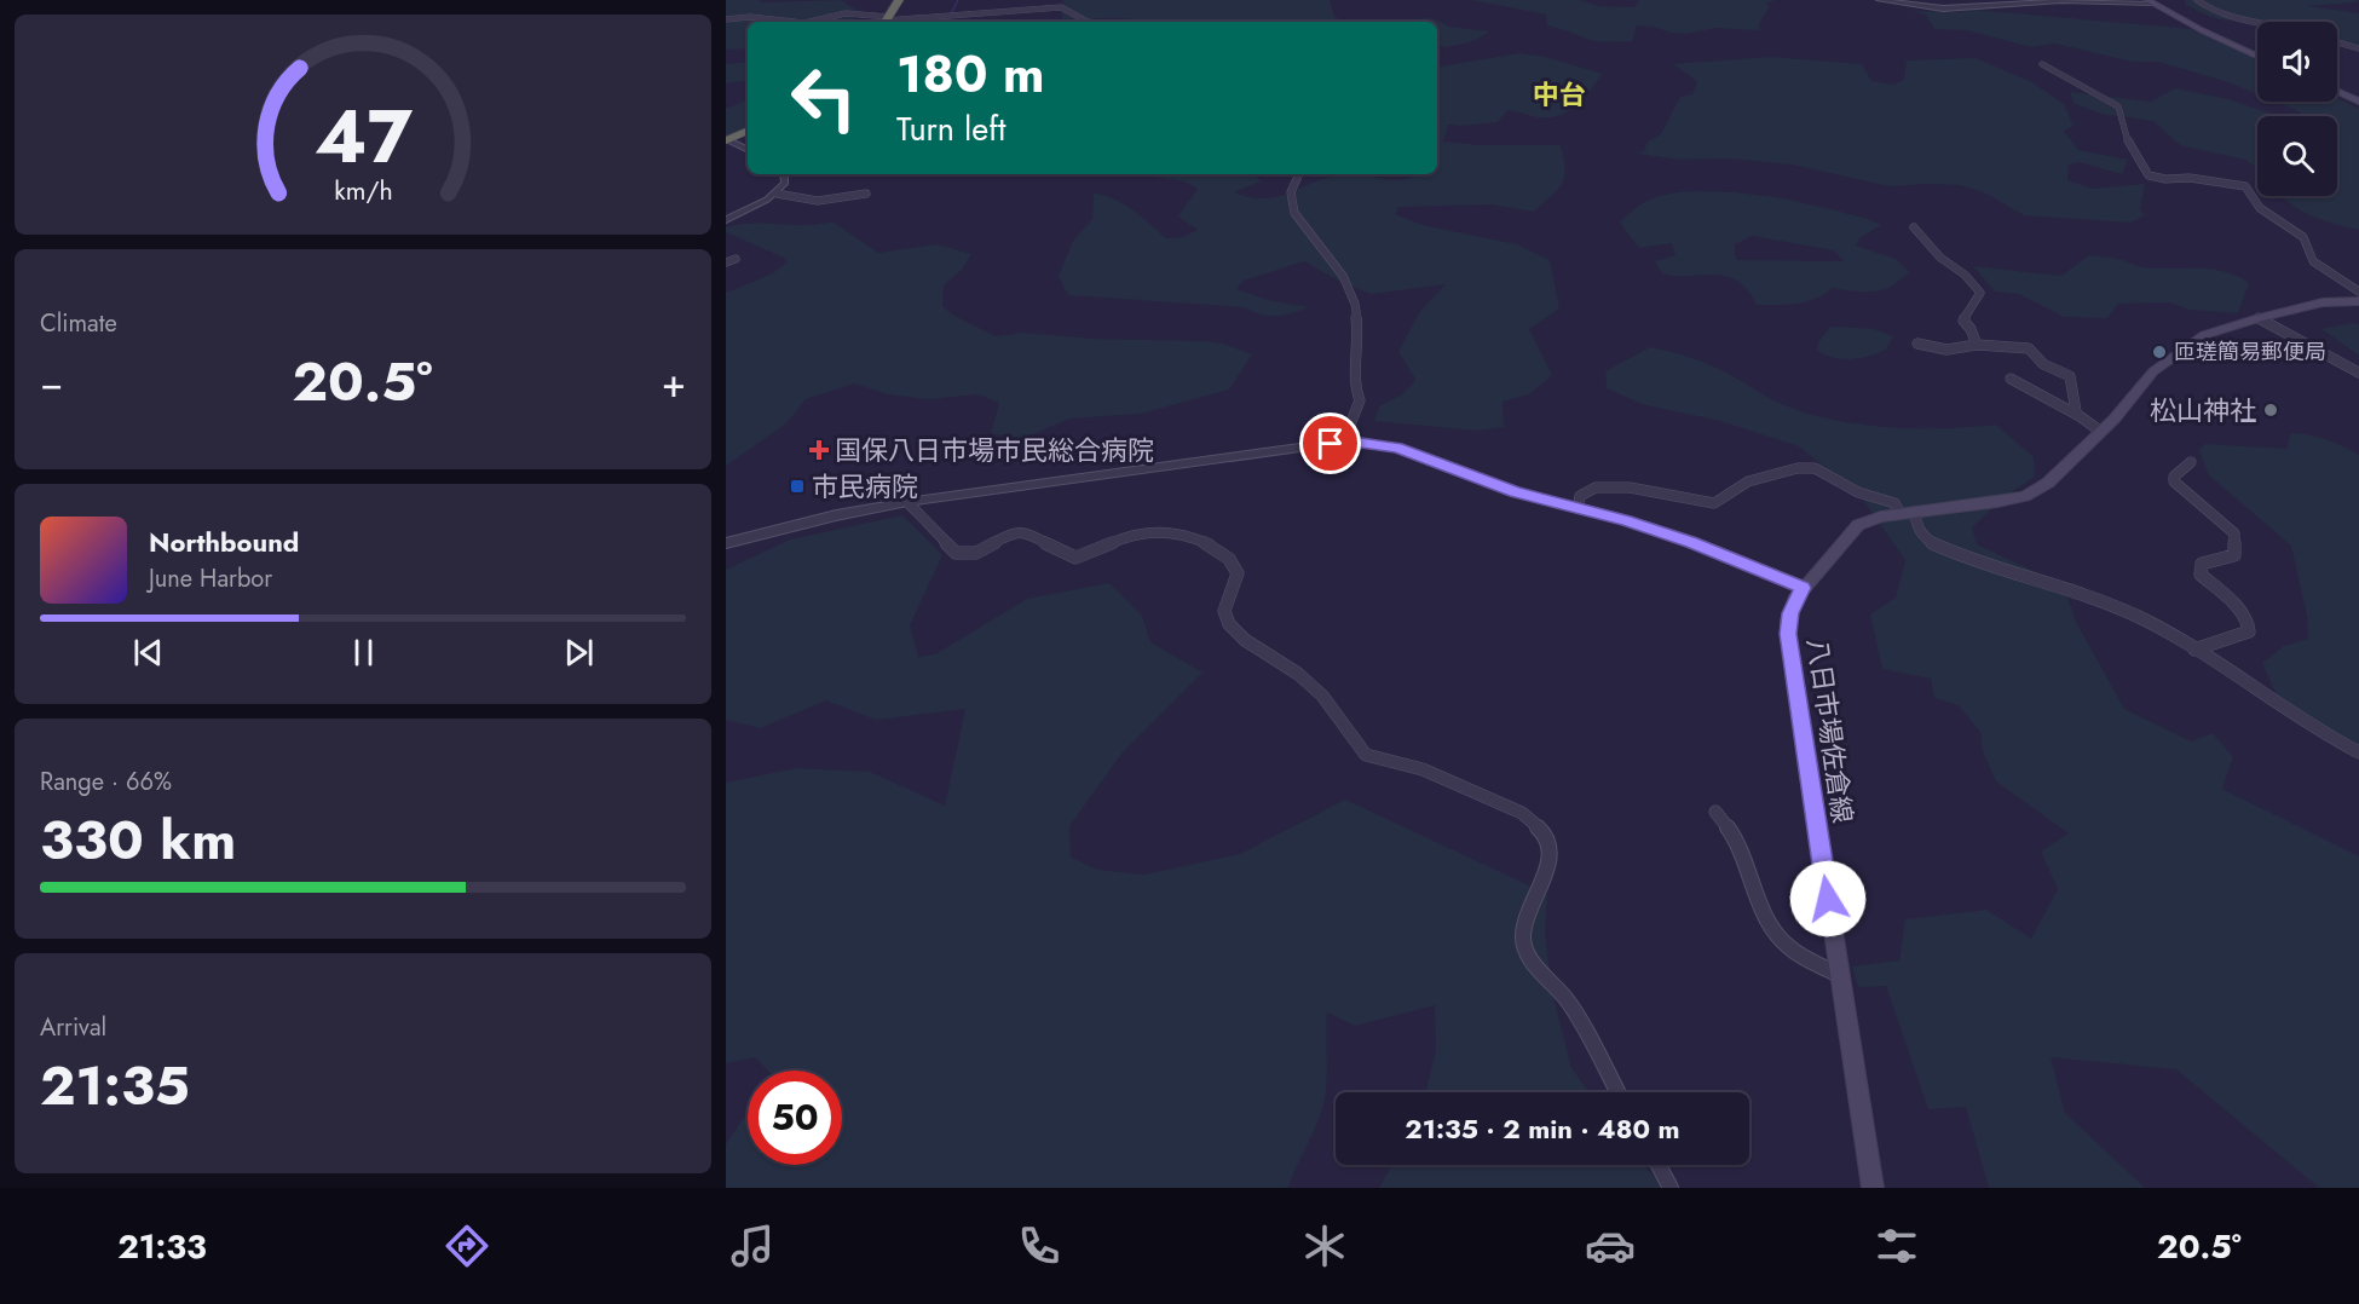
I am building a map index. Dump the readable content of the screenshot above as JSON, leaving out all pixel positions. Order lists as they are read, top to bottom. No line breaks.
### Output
{"streets":{"main road":["八日市場佐倉線"]},"districts":["中台"],"places":{"other":["匝瑳簡易郵便局","松山神社"],"health":["国保八日市場市民総合病院"],"transit":["市民病院"]},"page":{"turn":["180 m","Turn left"],"tile":["Climate",["Range · 66%","330 km"],["Arrival","21:35"]],"heat":["−","20.5°","+"],"song":["Northbound","June Harbor"],"limit":"50","trip":"21:35 · 2 min · 480 m","tabs":["21:33","20.5°"],"gauge":["47","km/h"]}}
